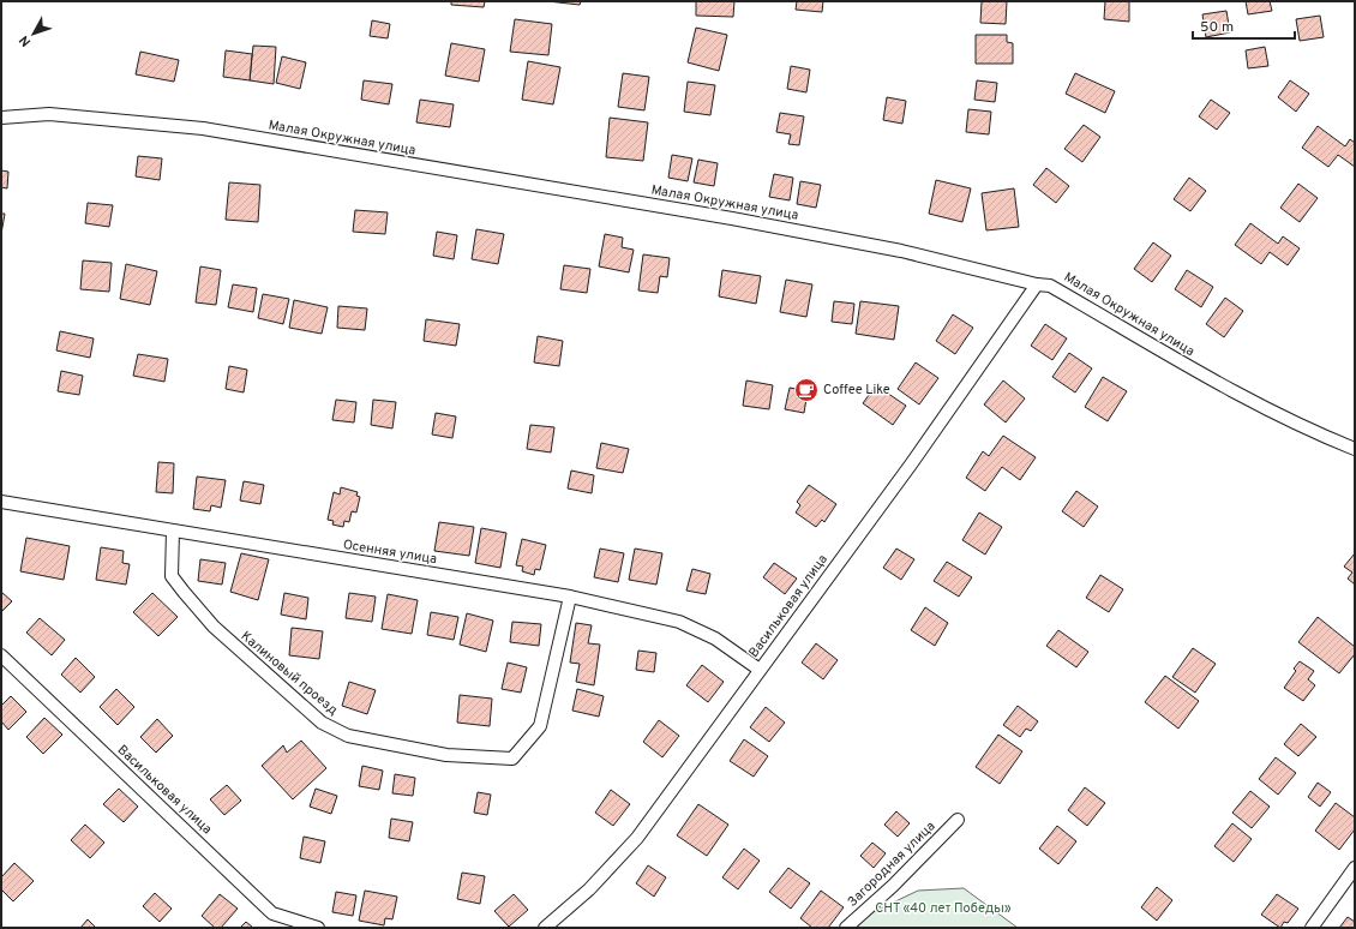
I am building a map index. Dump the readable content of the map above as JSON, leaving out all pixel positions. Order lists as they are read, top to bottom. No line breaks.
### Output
{"streets":{"street":["Малая Окружная улица","Осенняя улица","Васильковая улица","Калиновый проезд","Загородная улица"]},"crossings":[["Малая Окружная улица","Васильковая улица"],["Осенняя улица","Васильковая улица"],["Осенняя улица","Калиновый проезд"]],"parks":["СНТ «40 лет Победы»"],"places":{"cafe":["Coffee Like"]},"scale_bar":"50 m","north":"bottom left"}
